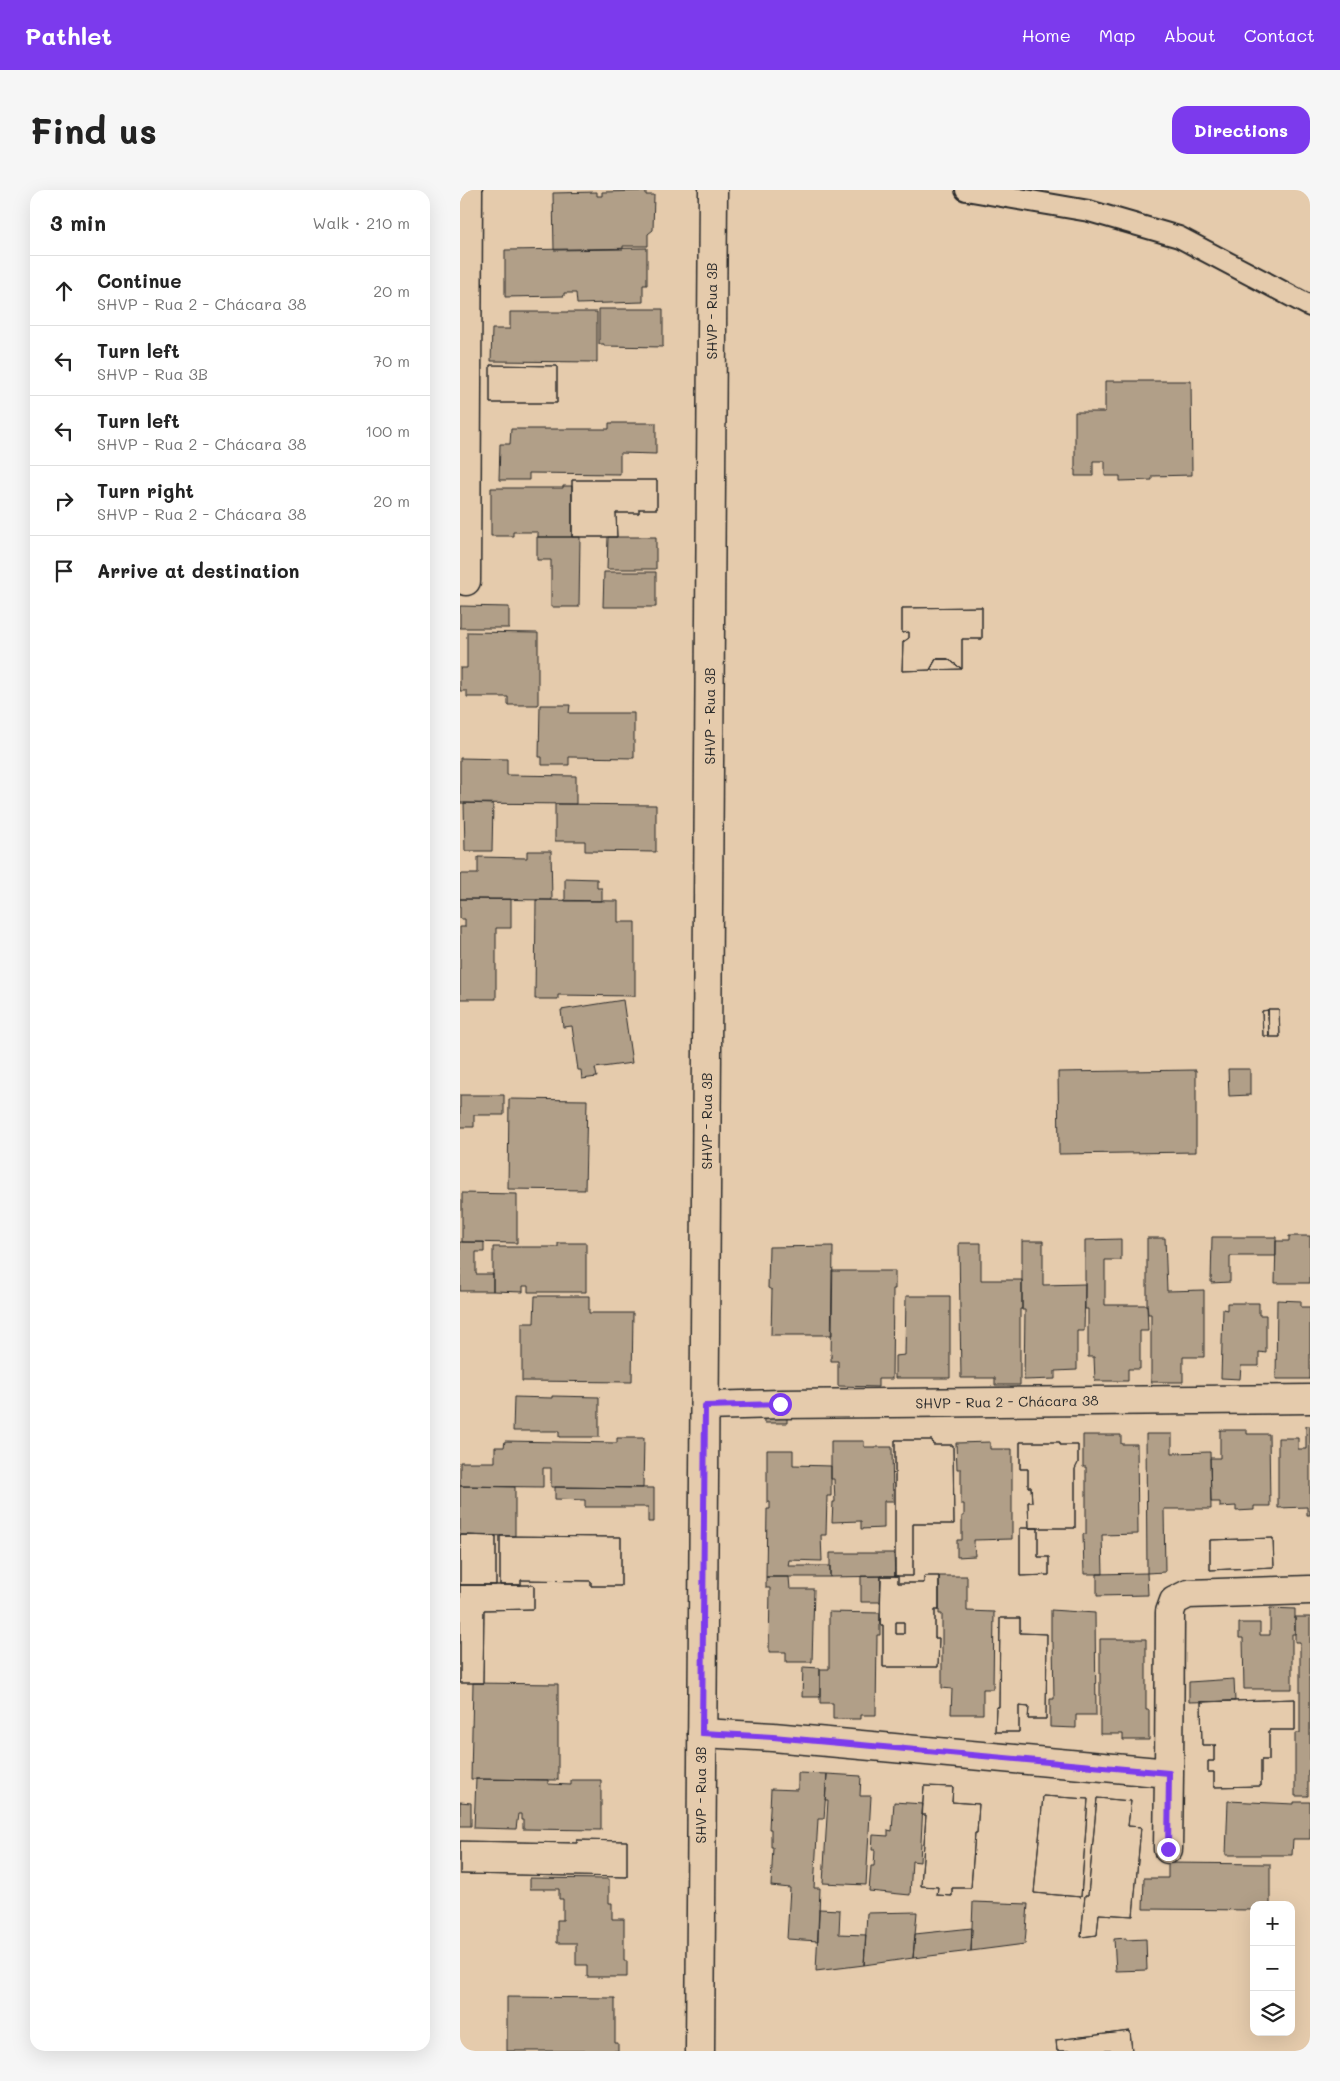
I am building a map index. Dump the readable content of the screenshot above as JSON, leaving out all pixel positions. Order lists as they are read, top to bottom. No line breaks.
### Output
{"streets":{"street":["SHVP - Rua 3B","SHVP - Rua 2 - Chácara 38"]},"crossings":[["SHVP - Rua 3B","SHVP - Rua 2 - Chácara 38"]],"page":{"header":"Pathlet","nav":["Home","Map","About","Contact"],"buttons":"Directions","title":"Find us","heading":["3 min","Walk · 210 m"],"list":[["Continue","SHVP - Rua 2 - Chácara 38","20 m"],["Turn left","SHVP - Rua 3B","70 m"],["Turn left","SHVP - Rua 2 - Chácara 38","100 m"],["Turn right","SHVP - Rua 2 - Chácara 38","20 m"],"Arrive at destination"],"map_buttons":["+","−"]}}
